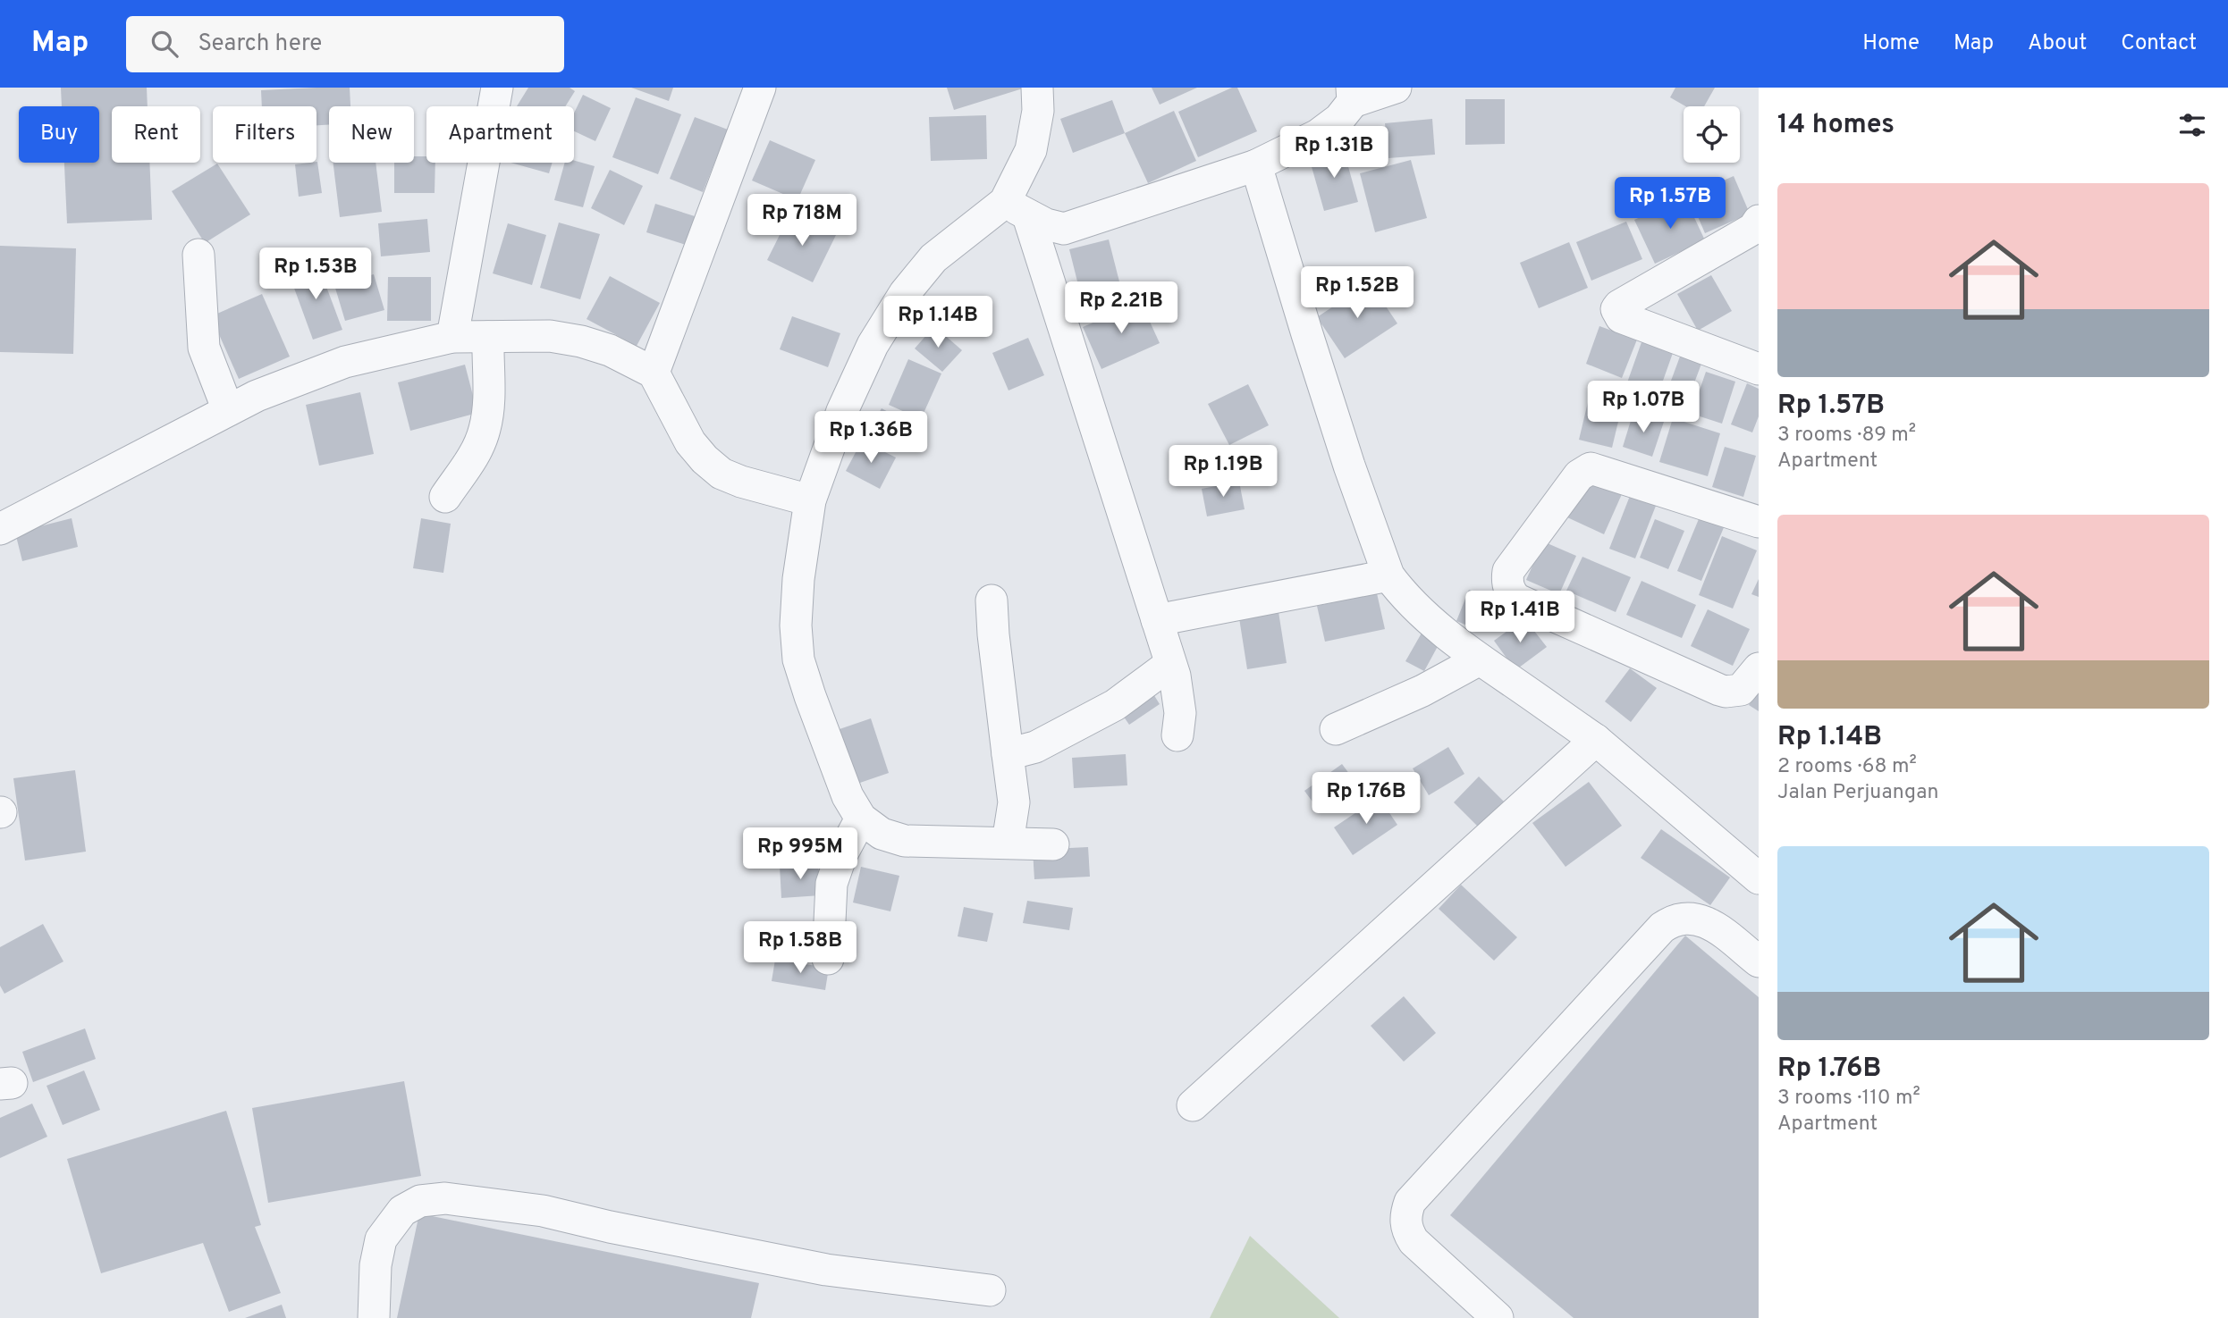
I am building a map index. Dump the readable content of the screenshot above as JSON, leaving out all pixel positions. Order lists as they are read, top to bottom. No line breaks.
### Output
{"page":{"header":"Map","search":"Search here","nav":["Home","Map","About","Contact"],"heading":"14 homes","chip":["Buy","Rent","Filters","New","Apartment"],"price":["Rp 1.31B","Rp 1.57B","Rp 718M","Rp 1.53B","Rp 1.52B","Rp 2.21B","Rp 1.14B","Rp 1.07B","Rp 1.36B","Rp 1.19B","Rp 1.41B","Rp 1.76B","Rp 995M","Rp 1.58B"],"list":[{"name":"Rp 1.57B","note":"3 rooms · 89 m² · Apartment"},{"name":"Rp 1.14B","note":"2 rooms · 68 m² · Jalan Perjuangan"},{"name":"Rp 1.76B","note":"3 rooms · 110 m² · Apartment"}]}}
